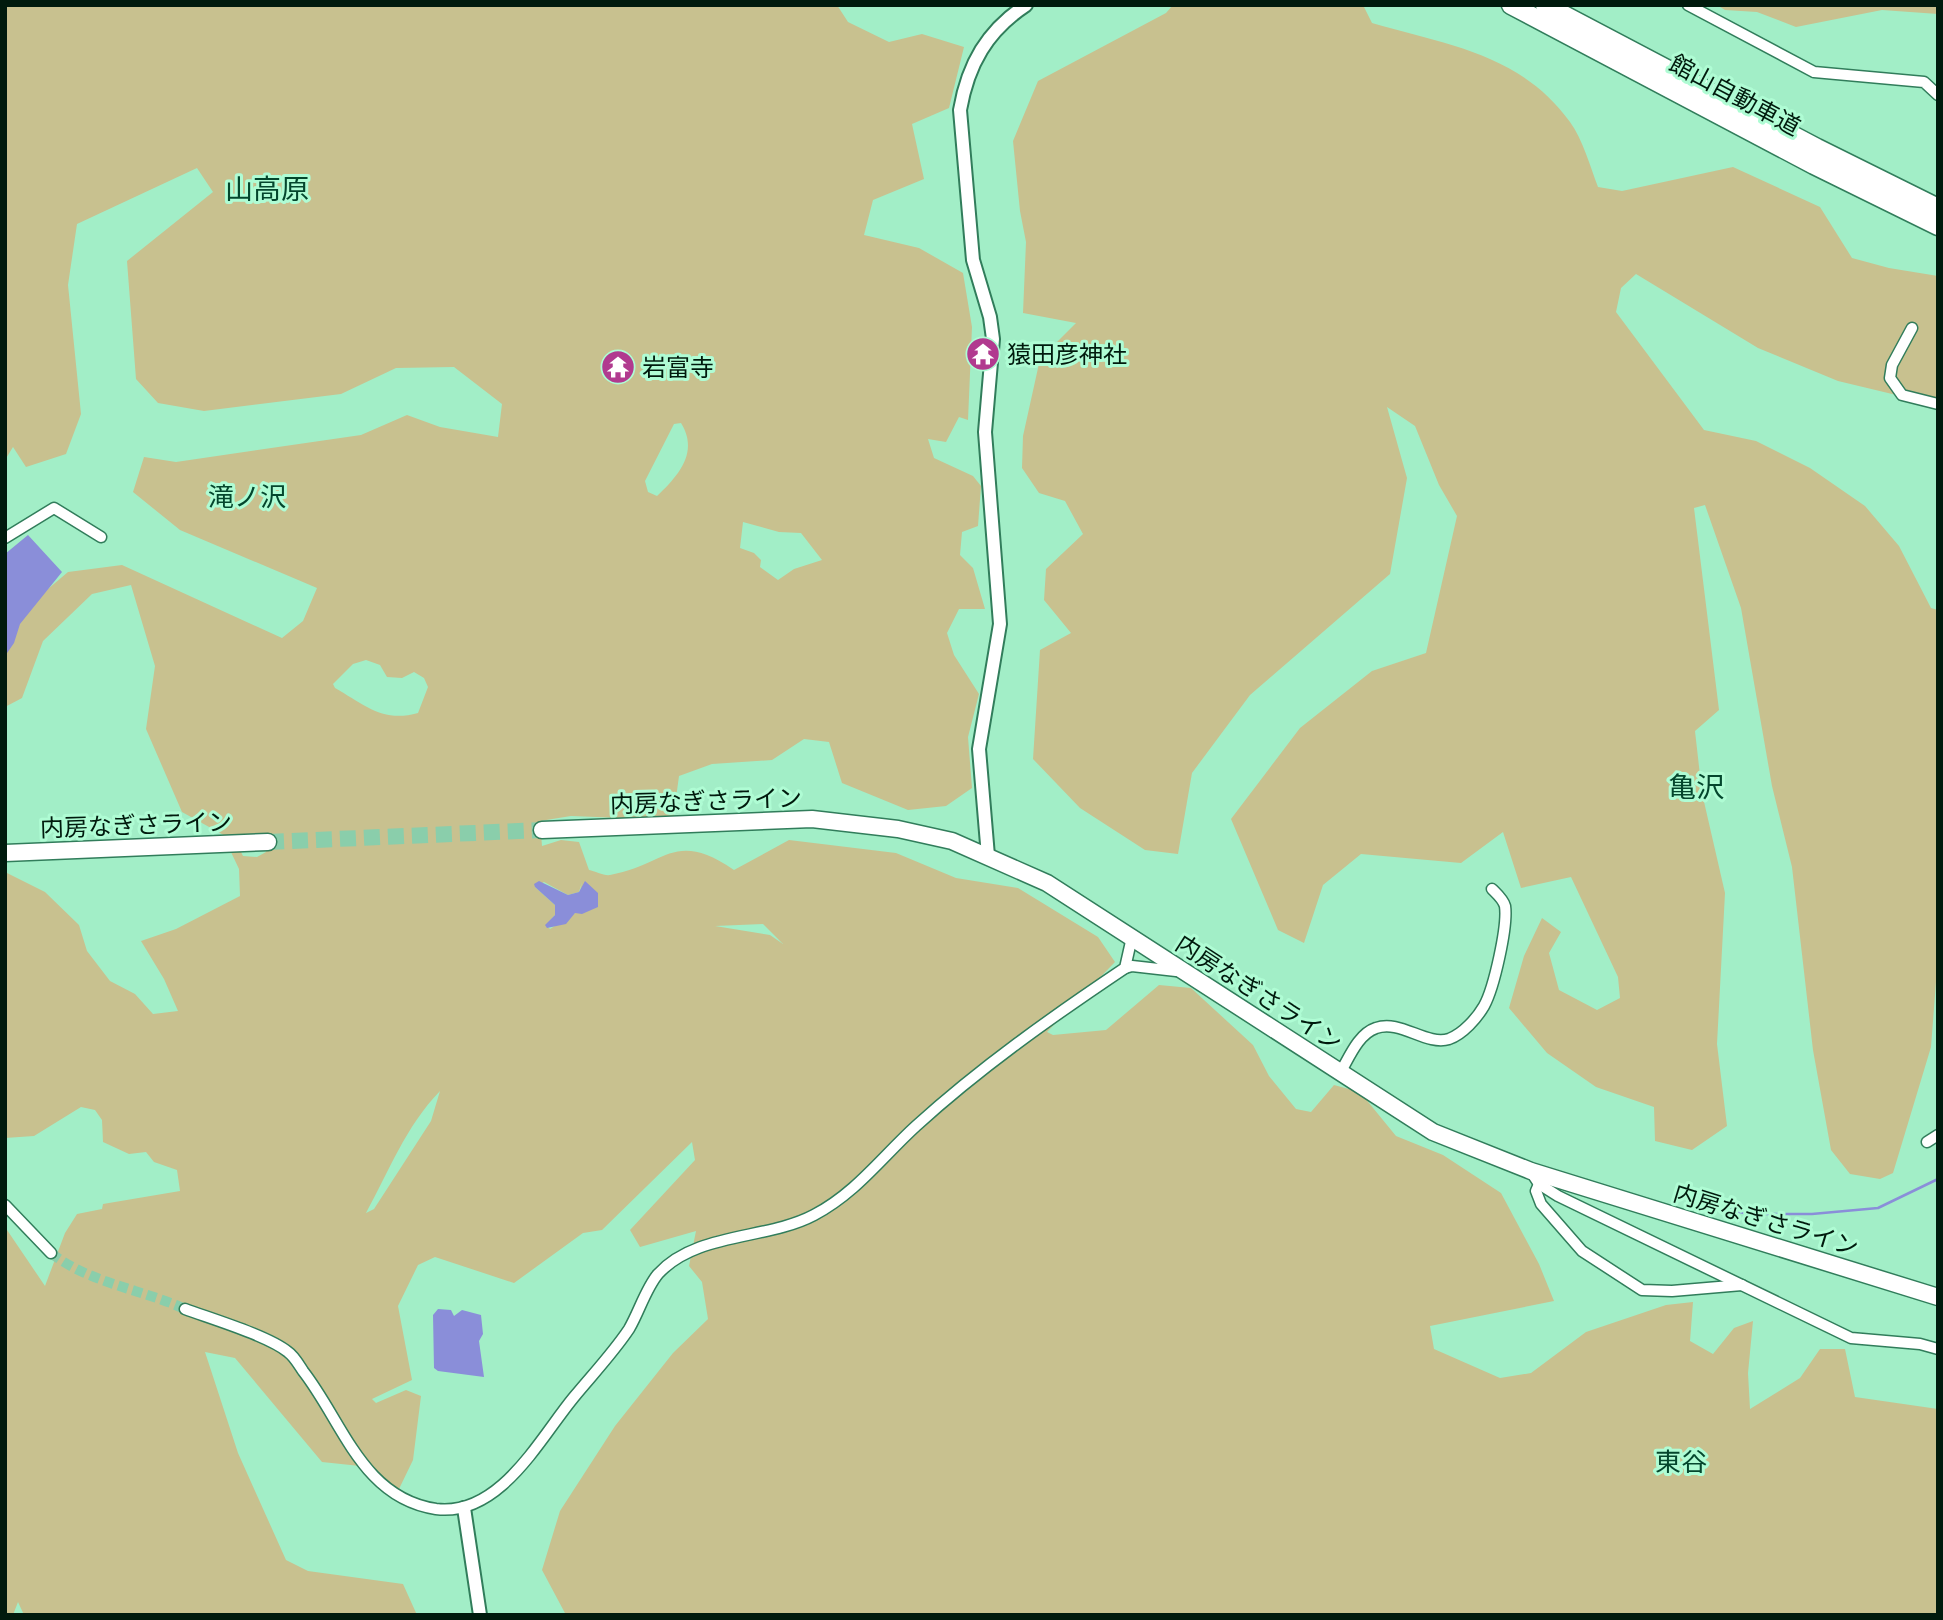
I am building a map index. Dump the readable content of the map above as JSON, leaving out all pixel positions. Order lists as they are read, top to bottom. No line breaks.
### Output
{"streets":{"highway":["館山自動車道","内房なぎさライン"]},"districts":["山高原","滝ノ沢","亀沢","東谷"],"places":{"temple":["猿田彦神社","岩富寺"]}}
